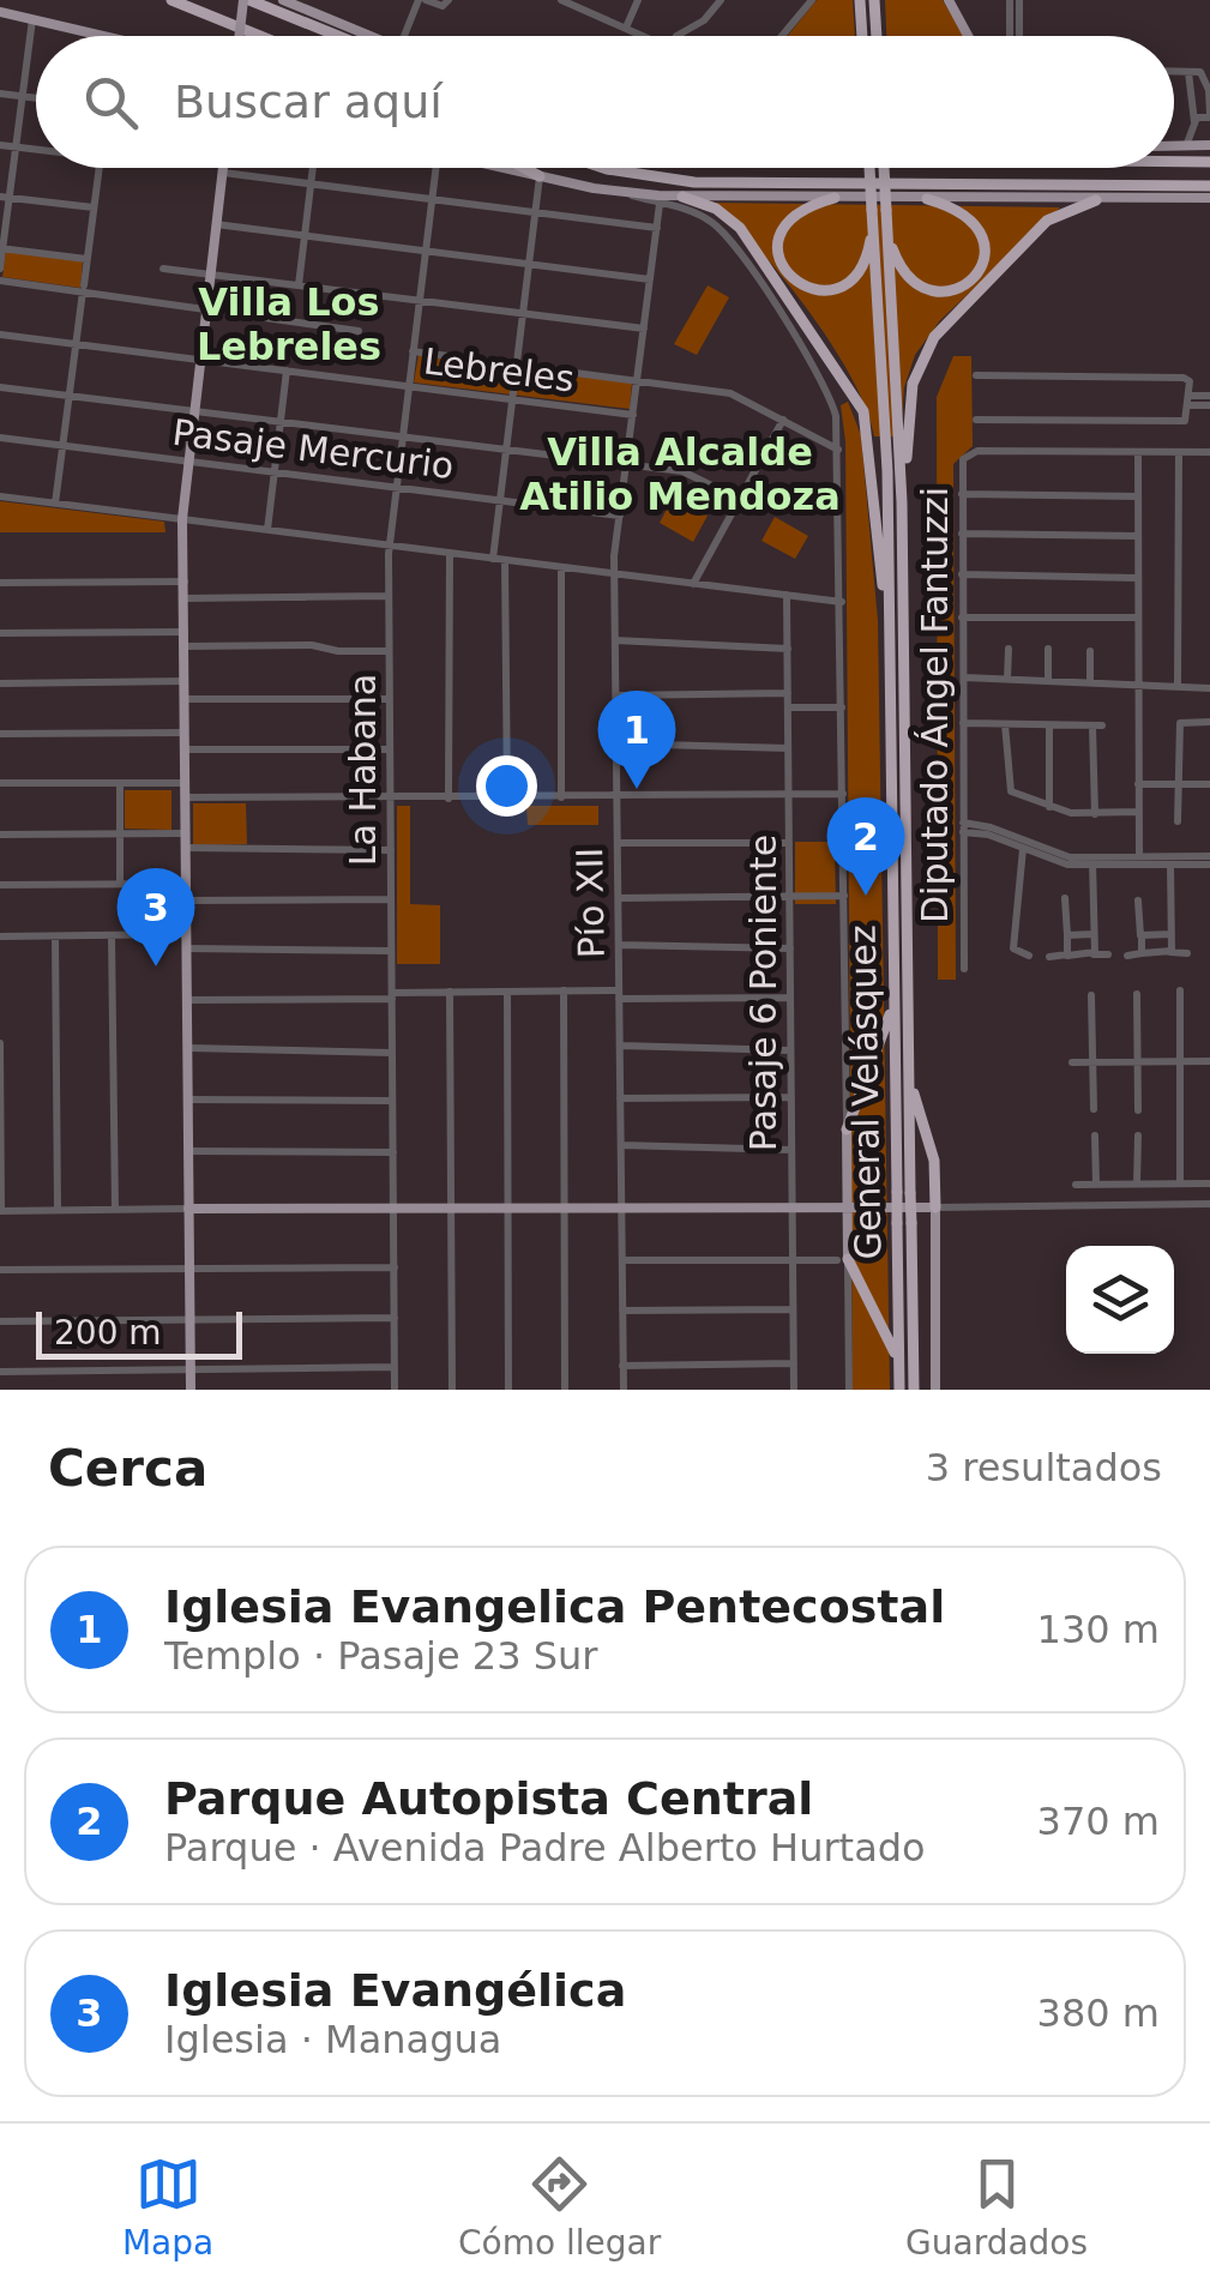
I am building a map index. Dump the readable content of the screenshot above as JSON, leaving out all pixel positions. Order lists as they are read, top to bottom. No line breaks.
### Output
{"streets":{"highway":["General Velásquez"],"street":["Lebreles","Pasaje Mercurio","Diputado Ángel Fantuzzi","La Habana","Pío XII","Pasaje 6 Poniente"]},"crossings":[["Lebreles","La Habana"],["Lebreles","Pío XII"],["Pasaje Mercurio","La Habana"],["Pasaje Mercurio","Pío XII"]],"districts":["Villa Los Lebreles","Villa Alcalde Atilio Mendoza"],"scale_bar":"200 m","page":{"search":"Buscar aquí","pins":["1","2","3"],"scale":"200 m","heading":["Cerca","3 resultados"],"list":[{"mark":"1","name":"Iglesia Evangelica Pentecostal","note":"Templo · Pasaje 23 Sur","value":"130 m"},{"mark":"2","name":"Parque Autopista Central","note":"Parque · Avenida Padre Alberto Hurtado","value":"370 m"},{"mark":"3","name":"Iglesia Evangélica","note":"Iglesia · Managua","value":"380 m"}],"nav":["Mapa","Cómo llegar","Guardados"]}}
